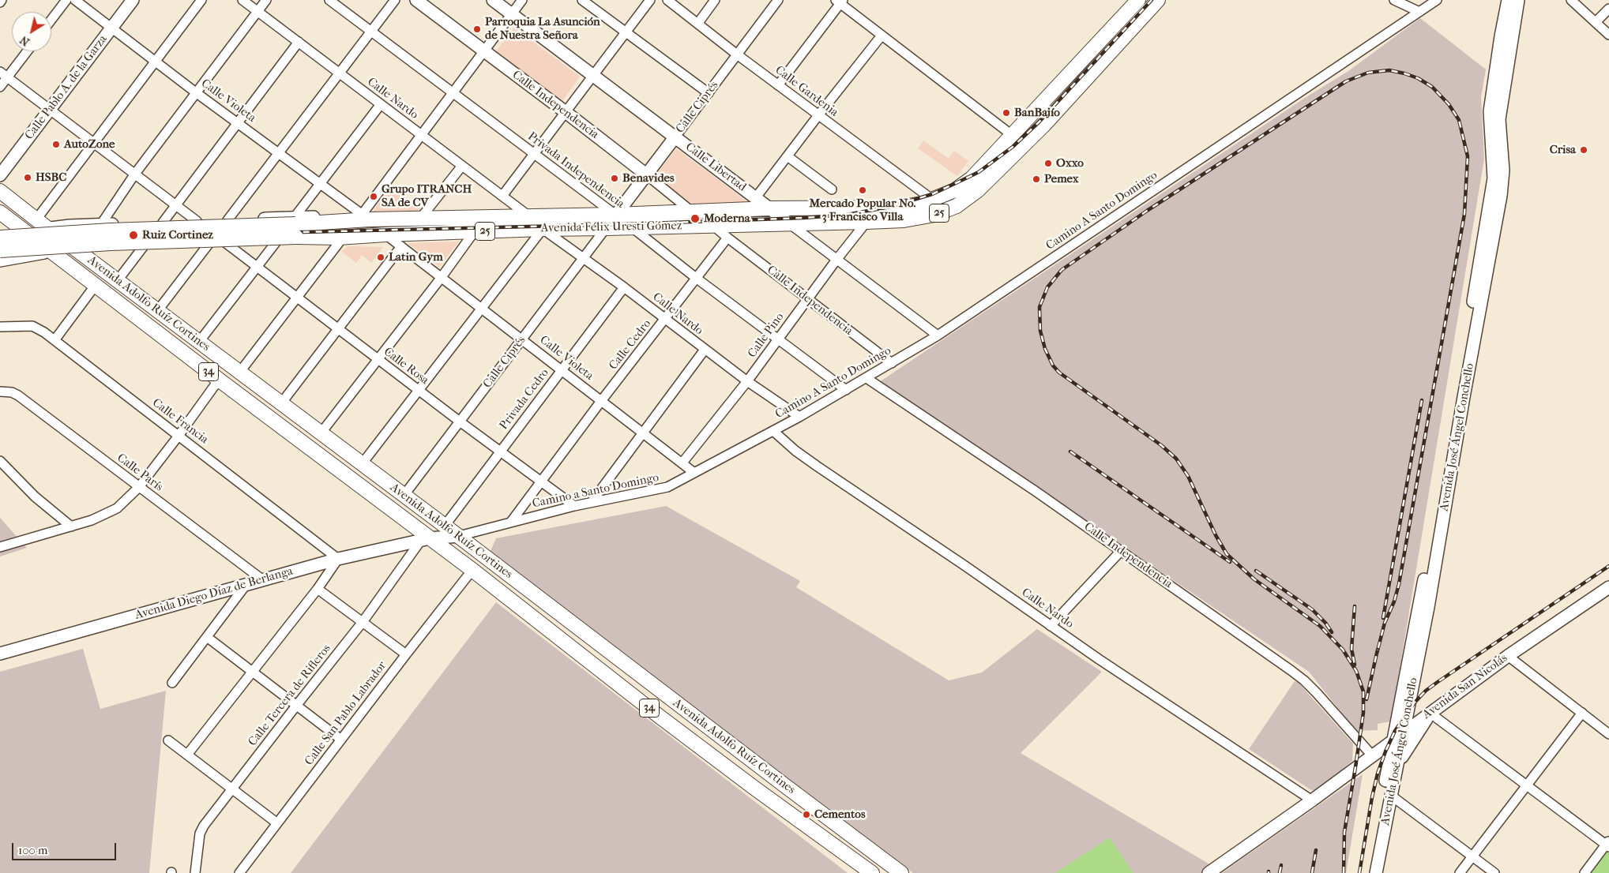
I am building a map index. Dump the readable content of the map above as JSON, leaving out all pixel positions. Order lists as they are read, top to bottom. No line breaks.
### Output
{"streets":{"main road":["25","Avenida Félix Uresti Gómez","Avenida Adolfo Ruíz Cortines","34"],"street":["Calle Pablo A. de la Garza","Calle Gardenia","Calle Nardo","Calle Violeta","Calle Independencia","Calle Ciprés","Calle Libertad","Privada Independencia","Camino A Santo Domingo","Calle Pino","Calle Cedro","Calle Rosa","Privada Cedro","Calle Francia","Avenida José Ángel Conchello","Calle París","Camino a Santo Domingo","Avenida Diego Díaz de Berlanga","Avenida San Nicolás","Calle Tercera de Rifleros","Calle San Pablo Labrador"]},"crossings":[["Calle Pablo A. de la Garza","Calle Violeta"],["Calle Gardenia","Calle Ciprés"],["Calle Gardenia","Avenida Félix Uresti Gómez"],["Calle Nardo","Calle Ciprés"],["Calle Nardo","Camino A Santo Domingo"],["Calle Nardo","Avenida Félix Uresti Gómez"],["Calle Nardo","Calle Pino"],["Calle Nardo","Calle Cedro"],["Calle Nardo","Privada Cedro"],["Calle Nardo","Camino a Santo Domingo"],["Calle Nardo","Avenida San Nicolás"],["Calle Violeta","Calle Ciprés"],["Calle Violeta","Avenida Félix Uresti Gómez"],["Calle Violeta","Calle Pino"],["Calle Violeta","Calle Cedro"],["Calle Violeta","Privada Cedro"],["Calle Violeta","Camino a Santo Domingo"],["Calle Independencia","Calle Ciprés"],["Calle Independencia","Camino A Santo Domingo"],["Calle Independencia","Avenida Félix Uresti Gómez"],["Calle Independencia","Calle Pino"],["Calle Independencia","Calle Cedro"],["Calle Independencia","Avenida San Nicolás"],["Calle Ciprés","Calle Libertad"],["Calle Ciprés","Privada Independencia"],["Calle Ciprés","Avenida Félix Uresti Gómez"],["Calle Ciprés","Avenida Adolfo Ruíz Cortines"],["Calle Ciprés","Calle Rosa"],["Calle Libertad","Camino A Santo Domingo"],["Calle Libertad","Avenida Félix Uresti Gómez"],["Calle Libertad","Calle Pino"],["Privada Independencia","Camino A Santo Domingo"],["Privada Independencia","Avenida Félix Uresti Gómez"],["Privada Independencia","Calle Pino"],["Privada Independencia","Calle Cedro"],["Camino A Santo Domingo","Camino a Santo Domingo"],["Avenida Félix Uresti Gómez","Calle Pino"],["Avenida Adolfo Ruíz Cortines","Privada Cedro"],["Avenida Adolfo Ruíz Cortines","Camino a Santo Domingo"],["Avenida Adolfo Ruíz Cortines","Avenida Diego Díaz de Berlanga"],["Avenida Adolfo Ruíz Cortines","Calle Tercera de Rifleros"],["Avenida Adolfo Ruíz Cortines","Calle San Pablo Labrador"],["Calle Cedro","Calle Rosa"],["Calle Cedro","Camino a Santo Domingo"],["Calle Rosa","Privada Cedro"],["Calle Rosa","Camino a Santo Domingo"],["Privada Cedro","Avenida Diego Díaz de Berlanga"],["Calle Francia","Avenida Diego Díaz de Berlanga"],["Avenida José Ángel Conchello","Avenida San Nicolás"],["Calle París","Avenida Diego Díaz de Berlanga"],["Camino a Santo Domingo","Avenida Diego Díaz de Berlanga"],["Avenida Diego Díaz de Berlanga","Calle Tercera de Rifleros"]],"places":["Parroquia La Asunción de Nuestra Señora","BanBajío","AutoZone","Crisa","Oxxo","HSBC","Benavides","Pemex","Mercado Popular No. 3 Francisco Villa","Grupo ITRANCH SA de CV","Moderna","Ruiz Cortinez","Latin Gym","Cementos"],"scale_bar":"100 m","north":"bottom left"}
